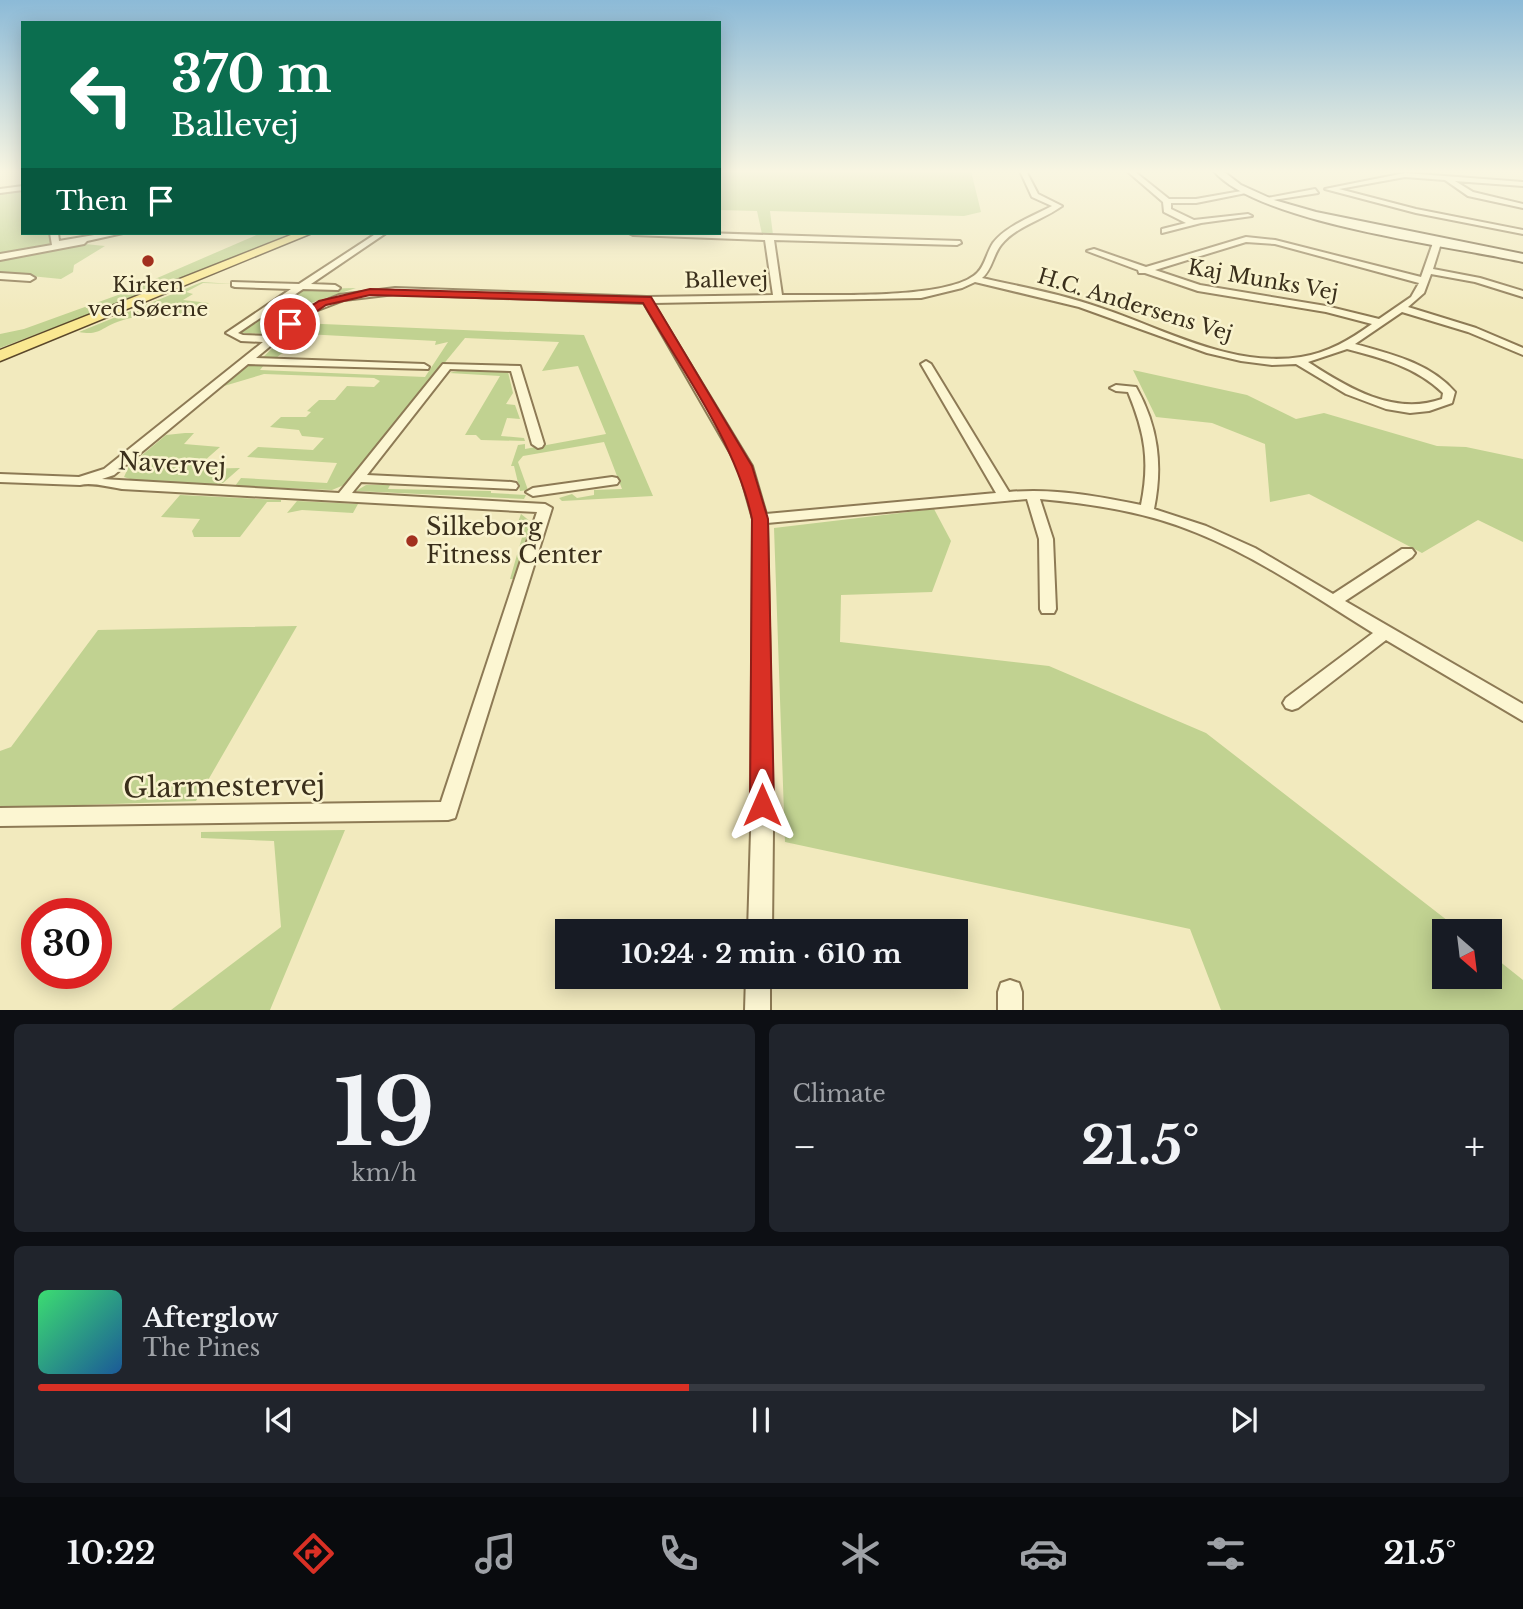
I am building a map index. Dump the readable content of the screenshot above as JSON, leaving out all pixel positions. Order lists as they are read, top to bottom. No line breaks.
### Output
{"streets":{"street":["Ballevej","Kaj Munks Vej","H.C. Andersens Vej","Navervej","Glarmestervej"]},"crossings":[["Ballevej","H.C. Andersens Vej"],["Ballevej","Navervej"],["Kaj Munks Vej","H.C. Andersens Vej"],["Navervej","Glarmestervej"]],"places":["Kirken ved Søerne","Silkeborg Fitness Center"],"north":"bottom right","page":{"turn":["370 m","Ballevej"],"then":"Then","limit":"30","trip":"10:24 · 2 min · 610 m","tile":[["19","km/h"],"Climate"],"heat":["−","21.5°","+"],"song":["Afterglow","The Pines"],"tabs":["10:22","21.5°"]}}
